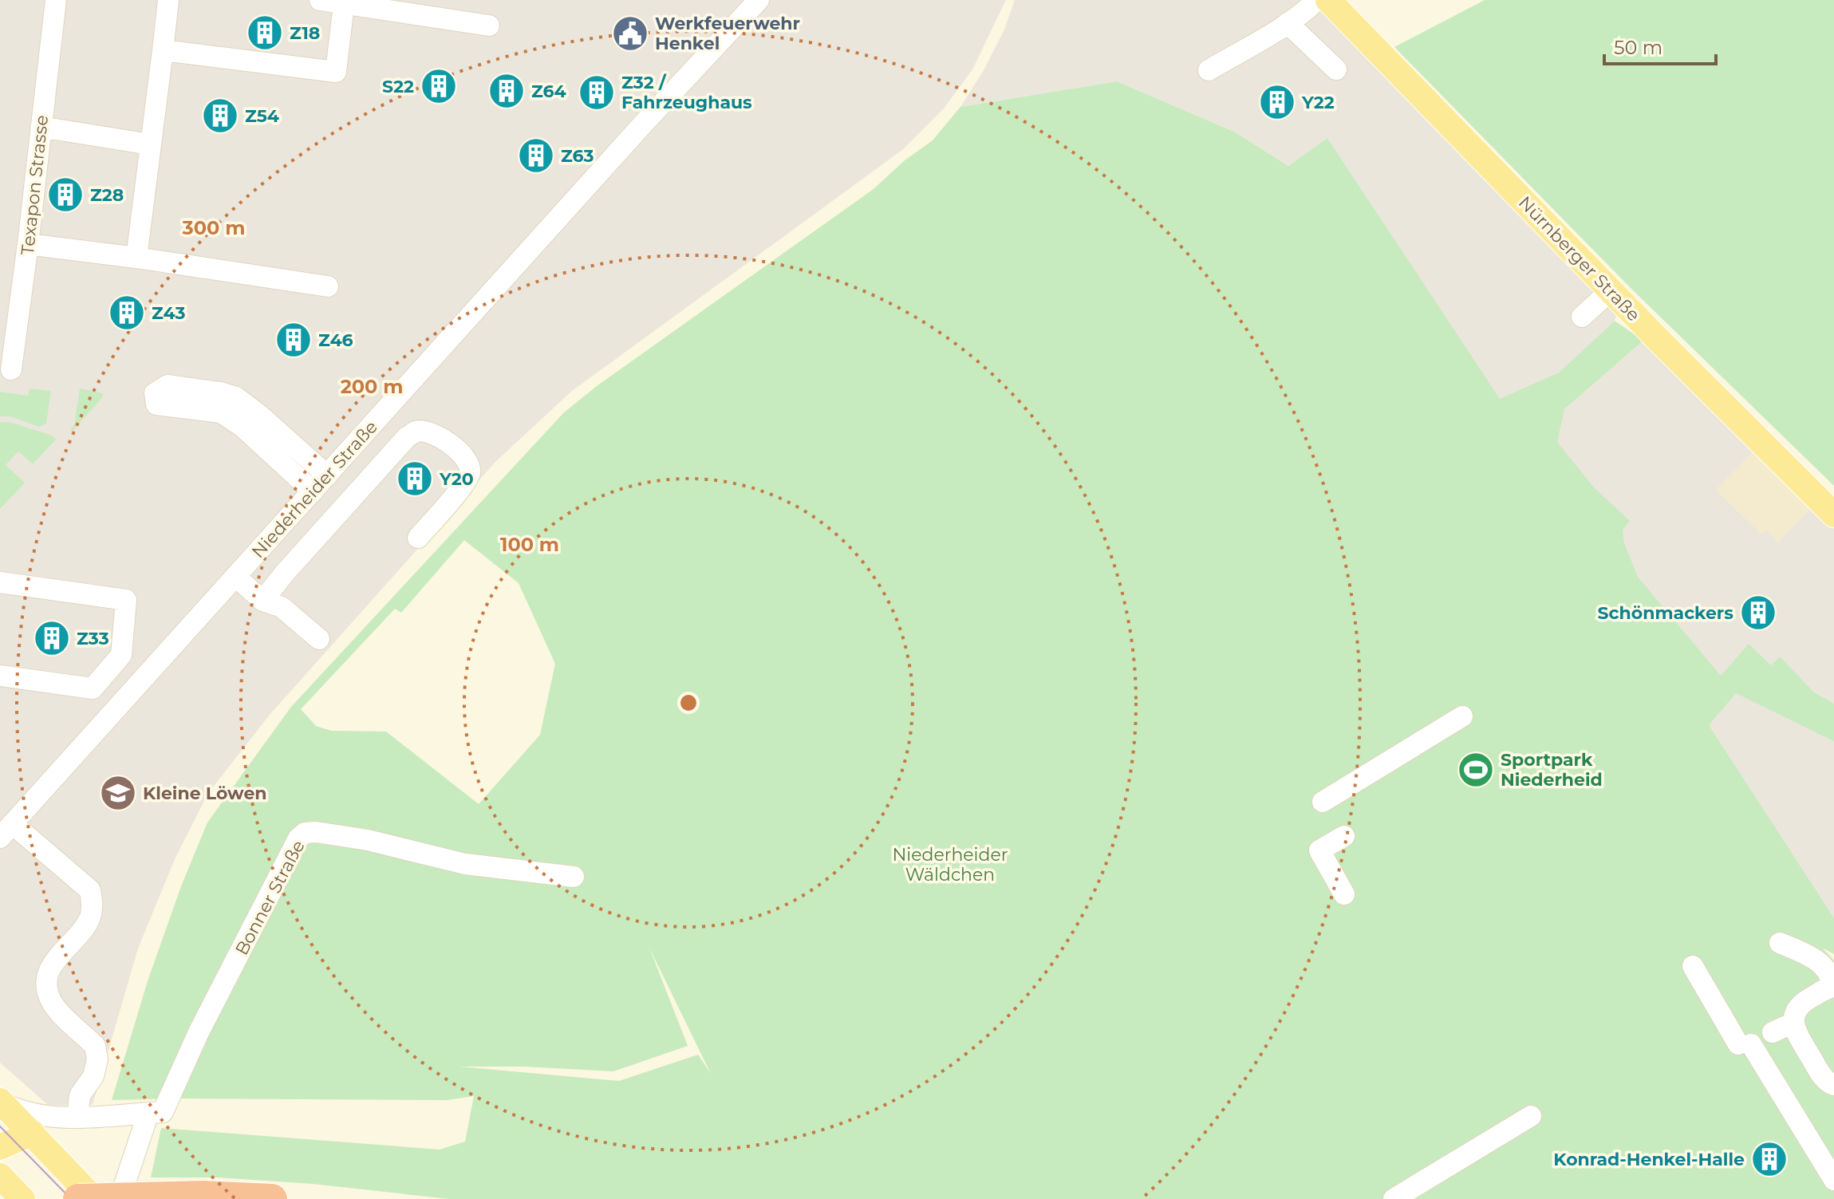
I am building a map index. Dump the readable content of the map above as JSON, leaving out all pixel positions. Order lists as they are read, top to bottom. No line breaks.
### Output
{"streets":{"main road":["Nürnberger Straße"],"street":["Texapon Strasse","Niederheider Straße","Bonner Straße"]},"parks":["Niederheider Wäldchen"],"places":{"building":["Z18","S22","Z64","Z32 / Fahrzeughaus","Y22","Z54","Z63","Z28","Z43","Z46","Y20","Schönmackers","Z33","Konrad-Henkel-Halle"],"public building":["Werkfeuerwehr Henkel"],"sports":["Sportpark Niederheid"],"school or university":["Kleine Löwen"]},"scale_bar":"50 m","rings":["300 m","200 m","100 m"]}
